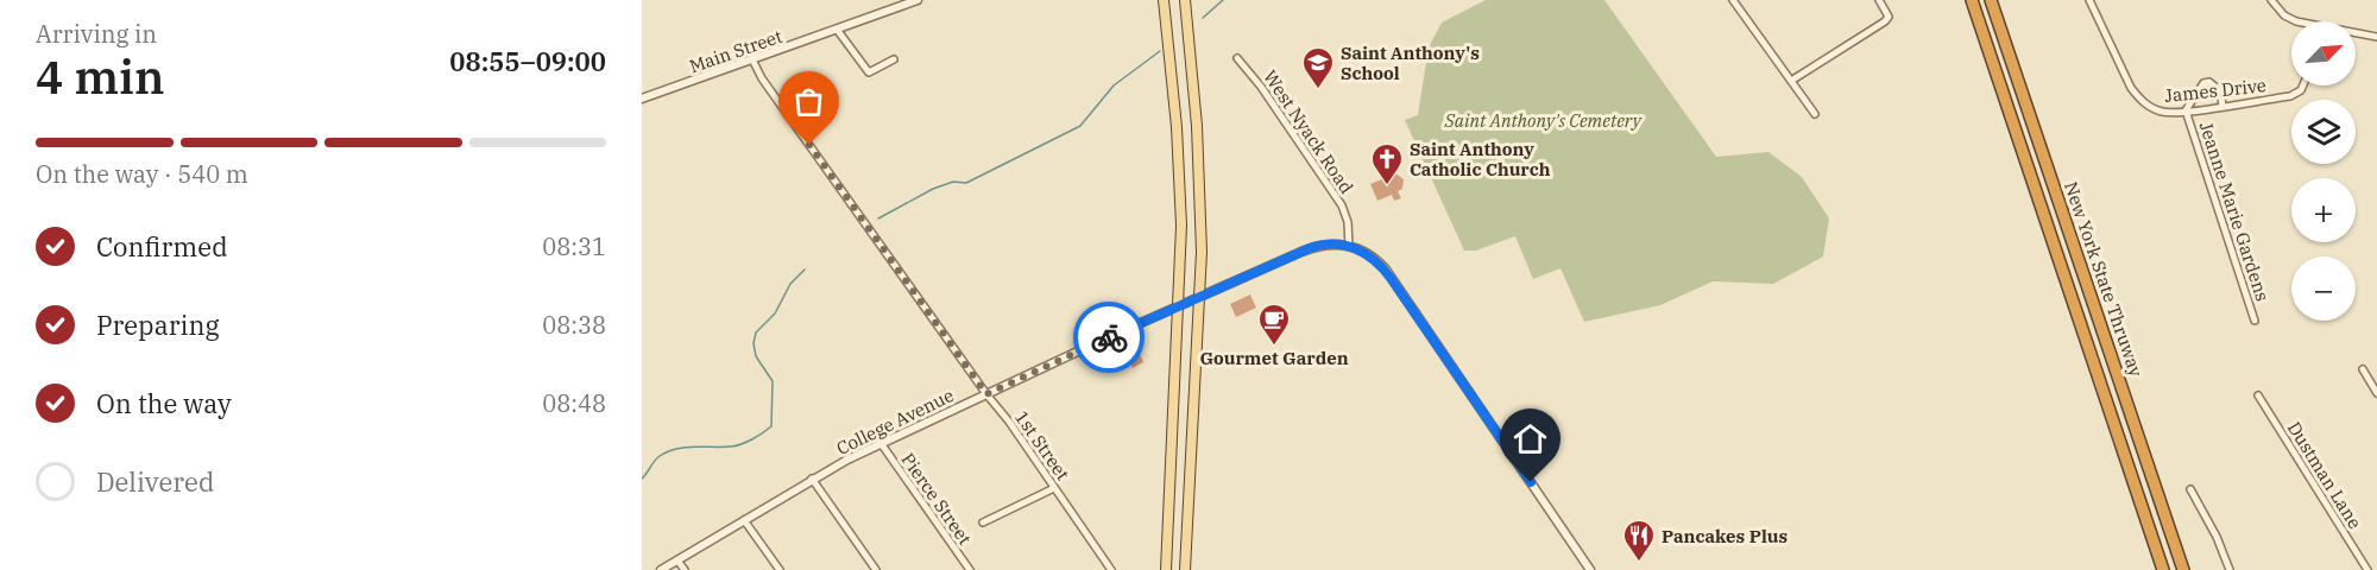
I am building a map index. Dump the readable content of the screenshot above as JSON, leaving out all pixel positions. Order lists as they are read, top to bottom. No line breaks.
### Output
{"streets":{"highway":["New York State Thruway"],"street":["Main Street","James Drive","West Nyack Road","Jeanne Marie Gardens","College Avenue","1st Street","Dustman Lane","Pierce Street"]},"crossings":[["Main Street","1st Street"],["James Drive","Jeanne Marie Gardens"],["West Nyack Road","College Avenue"],["College Avenue","1st Street"],["College Avenue","Pierce Street"]],"parks":["Saint Anthony's Cemetery"],"places":{"school or university":["Saint Anthony's School"],"church":["Saint Anthony Catholic Church"],"cafe":["Gourmet Garden"],"restaurant":["Pancakes Plus"]},"north":"top right","page":{"heading":["4 min","Arriving in","08:55–09:00"],"map_buttons":["+","−"],"bar":"On the way · 540 m","list":[["Confirmed","08:31"],["Preparing","08:38"],["On the way","08:48"],"Delivered"]}}
